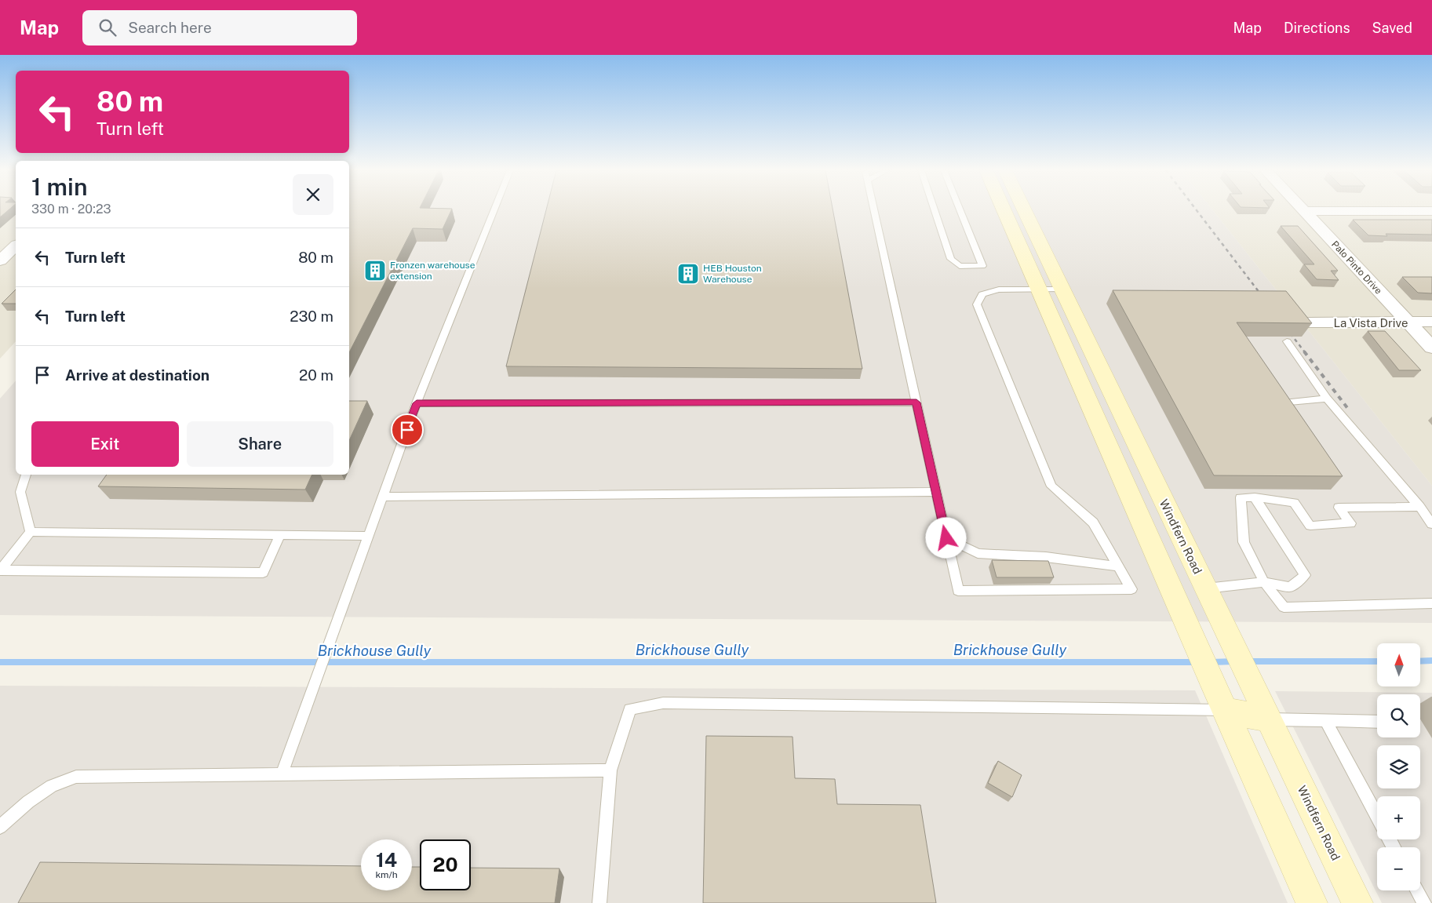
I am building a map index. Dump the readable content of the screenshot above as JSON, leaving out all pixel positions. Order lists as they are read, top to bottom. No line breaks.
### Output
{"streets":{"street":["Palo Pinto Drive","La Vista Drive","Windfern Road"]},"crossings":[["Palo Pinto Drive","La Vista Drive"]],"water":["Brickhouse Gully"],"places":{"building":["Fronzen warehouse extension","HEB Houston Warehouse"]},"north":"top","page":{"header":"Map","search":"Search here","nav":["Map","Directions","Saved"],"turn":["80 m","Turn left"],"heading":["1 min","330 m · 20:23"],"list":[{"name":"Turn left","value":"80 m"},{"name":"Turn left","value":"230 m"},{"name":"Arrive at destination","value":"20 m"}],"buttons":["Exit","Share"],"map_buttons":["+","−"],"speed":"14 km/h","limit":"20"}}
